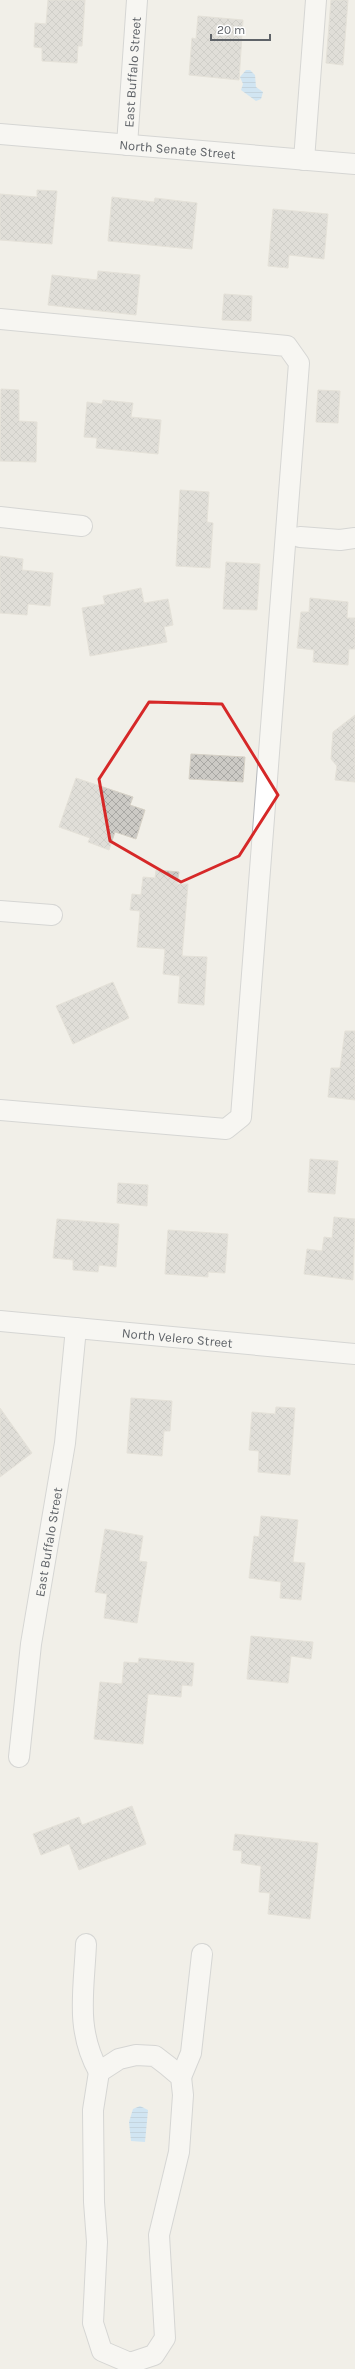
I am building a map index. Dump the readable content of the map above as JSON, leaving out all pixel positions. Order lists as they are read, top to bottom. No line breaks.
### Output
{"streets":{"street":["East Buffalo Street","North Senate Street","North Velero Street"]},"crossings":[["East Buffalo Street","North Senate Street"],["East Buffalo Street","North Velero Street"]],"scale_bar":"20 m"}
